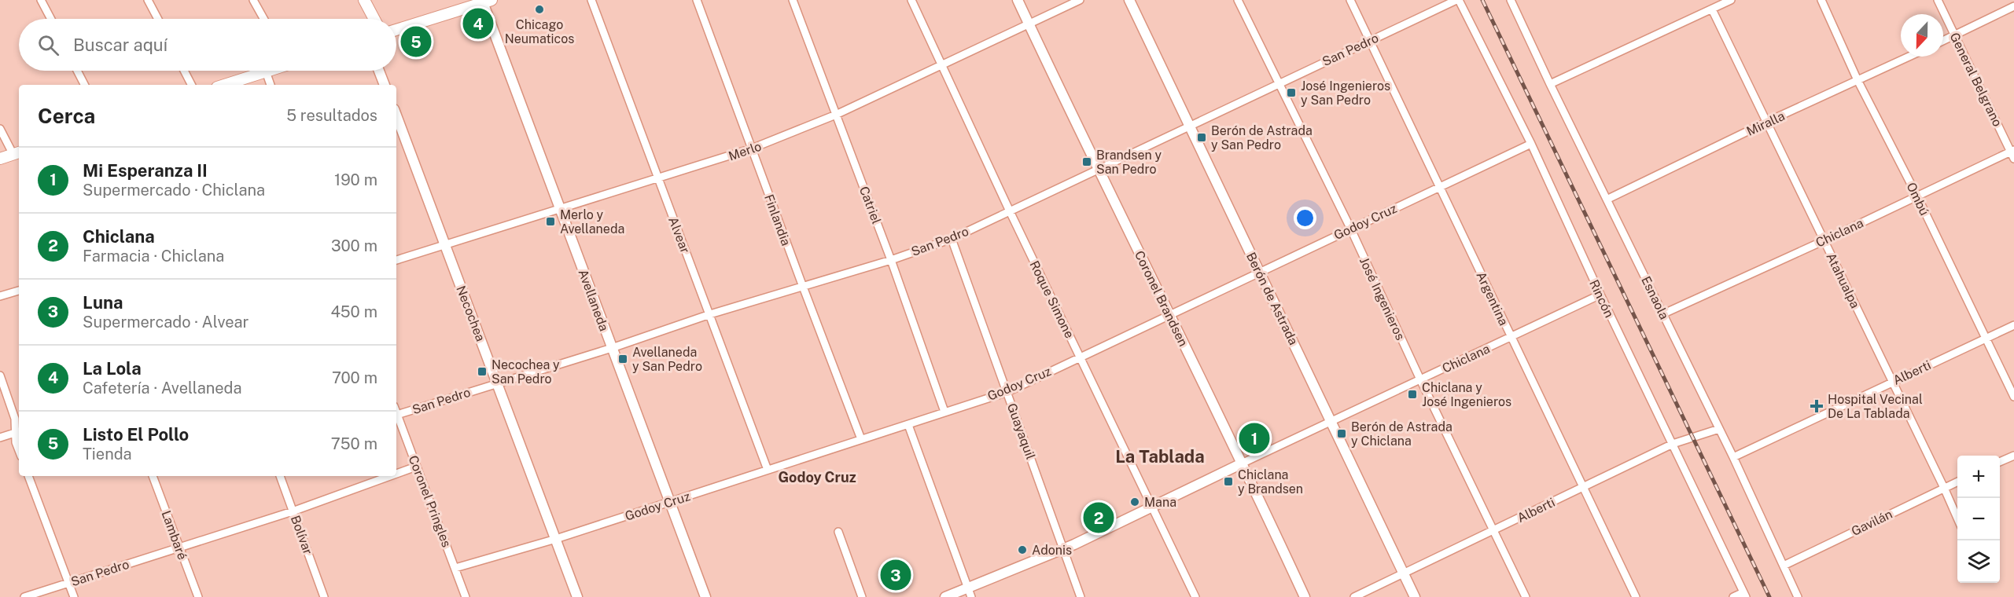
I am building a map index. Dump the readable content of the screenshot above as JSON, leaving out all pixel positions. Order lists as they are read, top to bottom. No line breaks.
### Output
{"streets":{"street":["San Pedro","General Belgrano","Miralla","Merlo","Ombú","Catriel","Finlandia","Godoy Cruz","Chiclana","Alvear","Atahualpa","Esnaola","Coronel Brandsen","Berón de Astrada","José Ingenieros","Argentina","Rincón","Roque Simone","Avellaneda","Necochea","Alberti","Guayaquil","Coronel Pringles","Gavilán","Lambaré","Bolívar"]},"crossings":[["San Pedro","Catriel"],["San Pedro","Finlandia"],["San Pedro","Alvear"],["San Pedro","Coronel Brandsen"],["San Pedro","Berón de Astrada"],["San Pedro","José Ingenieros"],["San Pedro","Argentina"],["San Pedro","Rincón"],["San Pedro","Roque Simone"],["San Pedro","Avellaneda"],["San Pedro","Necochea"],["San Pedro","Guayaquil"],["San Pedro","Coronel Pringles"],["San Pedro","Lambaré"],["San Pedro","Bolívar"],["General Belgrano","Chiclana"],["Miralla","Ombú"],["Miralla","Atahualpa"],["Miralla","Esnaola"],["Merlo","Catriel"],["Merlo","Finlandia"],["Merlo","Alvear"],["Merlo","Coronel Brandsen"],["Merlo","Roque Simone"],["Merlo","Avellaneda"],["Merlo","Necochea"],["Ombú","Chiclana"],["Ombú","Alberti"],["Catriel","Godoy Cruz"],["Finlandia","Godoy Cruz"],["Godoy Cruz","Alvear"],["Godoy Cruz","Coronel Brandsen"],["Godoy Cruz","Berón de Astrada"],["Godoy Cruz","José Ingenieros"],["Godoy Cruz","Argentina"],["Godoy Cruz","Rincón"],["Godoy Cruz","Roque Simone"],["Godoy Cruz","Avellaneda"],["Godoy Cruz","Necochea"],["Godoy Cruz","Guayaquil"],["Godoy Cruz","Coronel Pringles"],["Chiclana","Atahualpa"],["Chiclana","Esnaola"],["Chiclana","Coronel Brandsen"],["Chiclana","Berón de Astrada"],["Chiclana","José Ingenieros"],["Chiclana","Argentina"],["Chiclana","Rincón"],["Chiclana","Roque Simone"],["Chiclana","Guayaquil"],["Atahualpa","Alberti"],["Atahualpa","Gavilán"],["Esnaola","Alberti"],["Esnaola","Gavilán"],["Berón de Astrada","Alberti"],["José Ingenieros","Alberti"],["Argentina","Alberti"],["Rincón","Alberti"]],"districts":["La Tablada","Godoy Cruz"],"places":{"other":["Chicago Neumaticos","Mana","Adonis"],"transit":["José Ingenieros y San Pedro","Berón de Astrada y San Pedro","Brandsen y San Pedro","Merlo y Avellaneda","Avellaneda y San Pedro","Necochea y San Pedro","Chiclana y José Ingenieros","Berón de Astrada y Chiclana","Chiclana y Brandsen"],"health":["Hospital Vecinal De La Tablada"]},"north":"bottom","page":{"pins":["4","5","1","2","3"],"search":"Buscar aquí","heading":["Cerca","5 resultados"],"list":[{"mark":"1","name":"Mi Esperanza II","note":"Supermercado · Chiclana","value":"190 m"},{"mark":"2","name":"Chiclana","note":"Farmacia · Chiclana","value":"300 m"},{"mark":"3","name":"Luna","note":"Supermercado · Alvear","value":"450 m"},{"mark":"4","name":"La Lola","note":"Cafetería · Avellaneda","value":"700 m"},{"mark":"5","name":"Listo El Pollo","note":"Tienda","value":"750 m"}],"map_buttons":["+","−"]}}
